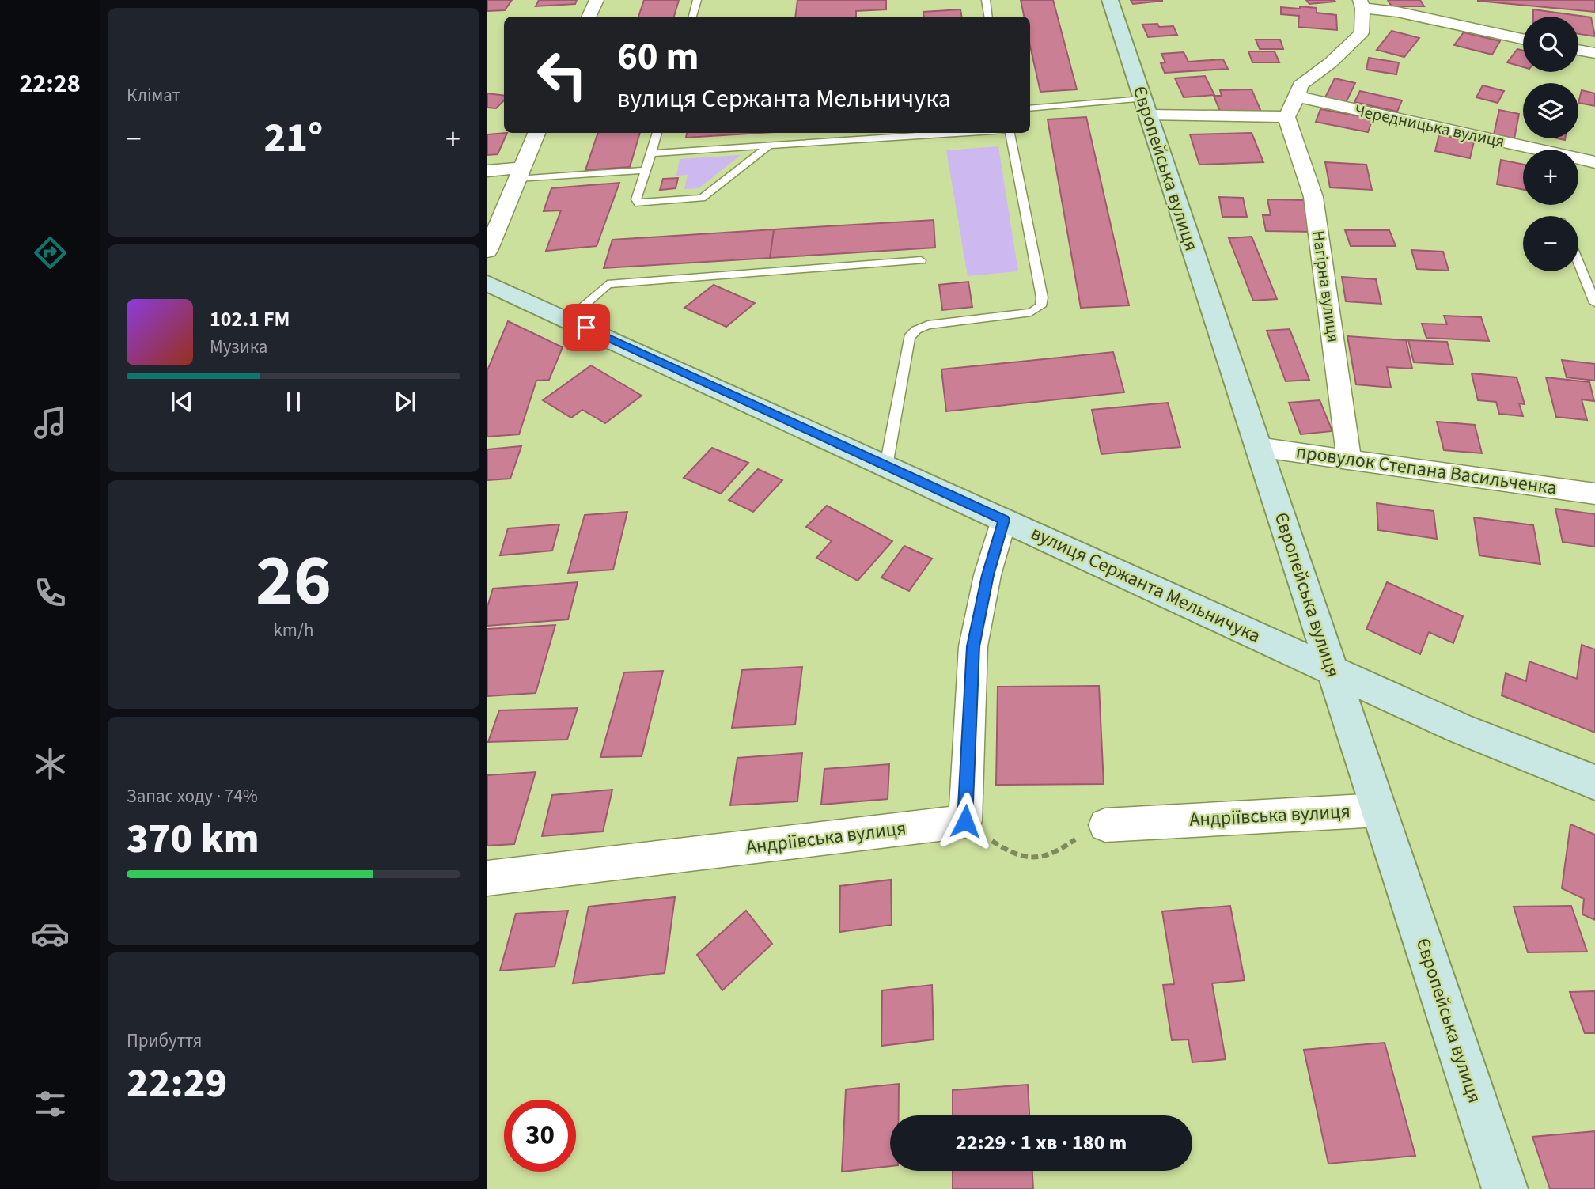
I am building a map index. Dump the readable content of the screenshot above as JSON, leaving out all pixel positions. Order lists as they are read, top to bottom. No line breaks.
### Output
{"streets":{"street":["Чередницька вулиця","Європейська вулиця","Нагірна вулиця","провулок Степана Васильченка","вулиця Сержанта Мельничука","Андріївська вулиця"]},"crossings":[["Європейська вулиця","провулок Степана Васильченка"],["Європейська вулиця","вулиця Сержанта Мельничука"],["Європейська вулиця","Андріївська вулиця"],["Нагірна вулиця","провулок Степана Васильченка"]],"page":{"tabs":"22:28","tile":["Клімат",["26","km/h"],["Запас ходу · 74%","370 km"],["Прибуття","22:29"]],"map_buttons":["+","−"],"turn":["60 m","вулиця Сержанта Мельничука"],"heat":["−","21°","+"],"song":["102.1 FM","Музика"],"limit":"30","trip":"22:29 · 1 хв · 180 m"}}
